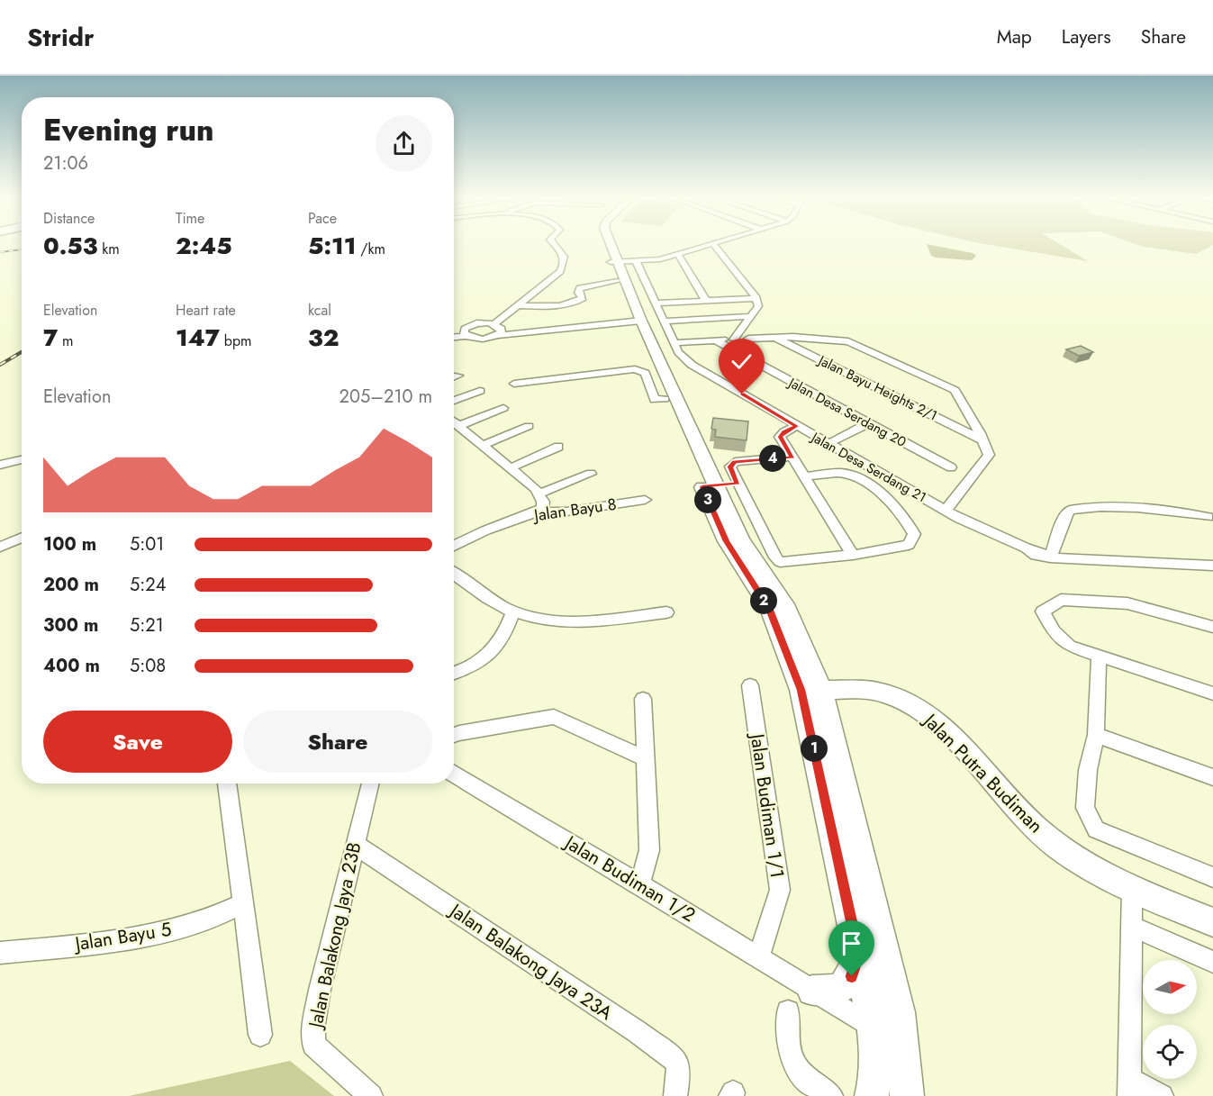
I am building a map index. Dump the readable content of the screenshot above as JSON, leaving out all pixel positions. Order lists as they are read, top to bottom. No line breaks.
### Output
{"streets":{"street":["Jalan Bayu Heights 2/1","Jalan Desa Serdang 20","Jalan Desa Serdang 21","Jalan Bayu 8","Jalan Putra Budiman","Jalan Budiman 1/1","Jalan Budiman 1/2","Jalan Balakong Jaya 23B","Jalan Bayu 5","Jalan Balakong Jaya 23A"]},"crossings":[["Jalan Budiman 1/1","Jalan Budiman 1/2"],["Jalan Balakong Jaya 23B","Jalan Balakong Jaya 23A"]],"north":"right","page":{"header":"Stridr","nav":["Map","Layers","Share"],"heading":["Evening run","21:06"],"stats":[["Distance","0.53 km"],["Time","2:45"],["Pace","5:11 /km"],["Elevation","7 m"],["Heart rate","147 bpm"],["kcal","32"]],"chart":["Elevation","205–210 m"],"pins":["4","3","2","1"],"list":[{"name":"100 m","note":"5:01"},{"name":"200 m","note":"5:24"},{"name":"300 m","note":"5:21"},{"name":"400 m","note":"5:08"}],"buttons":["Save","Share"]}}
